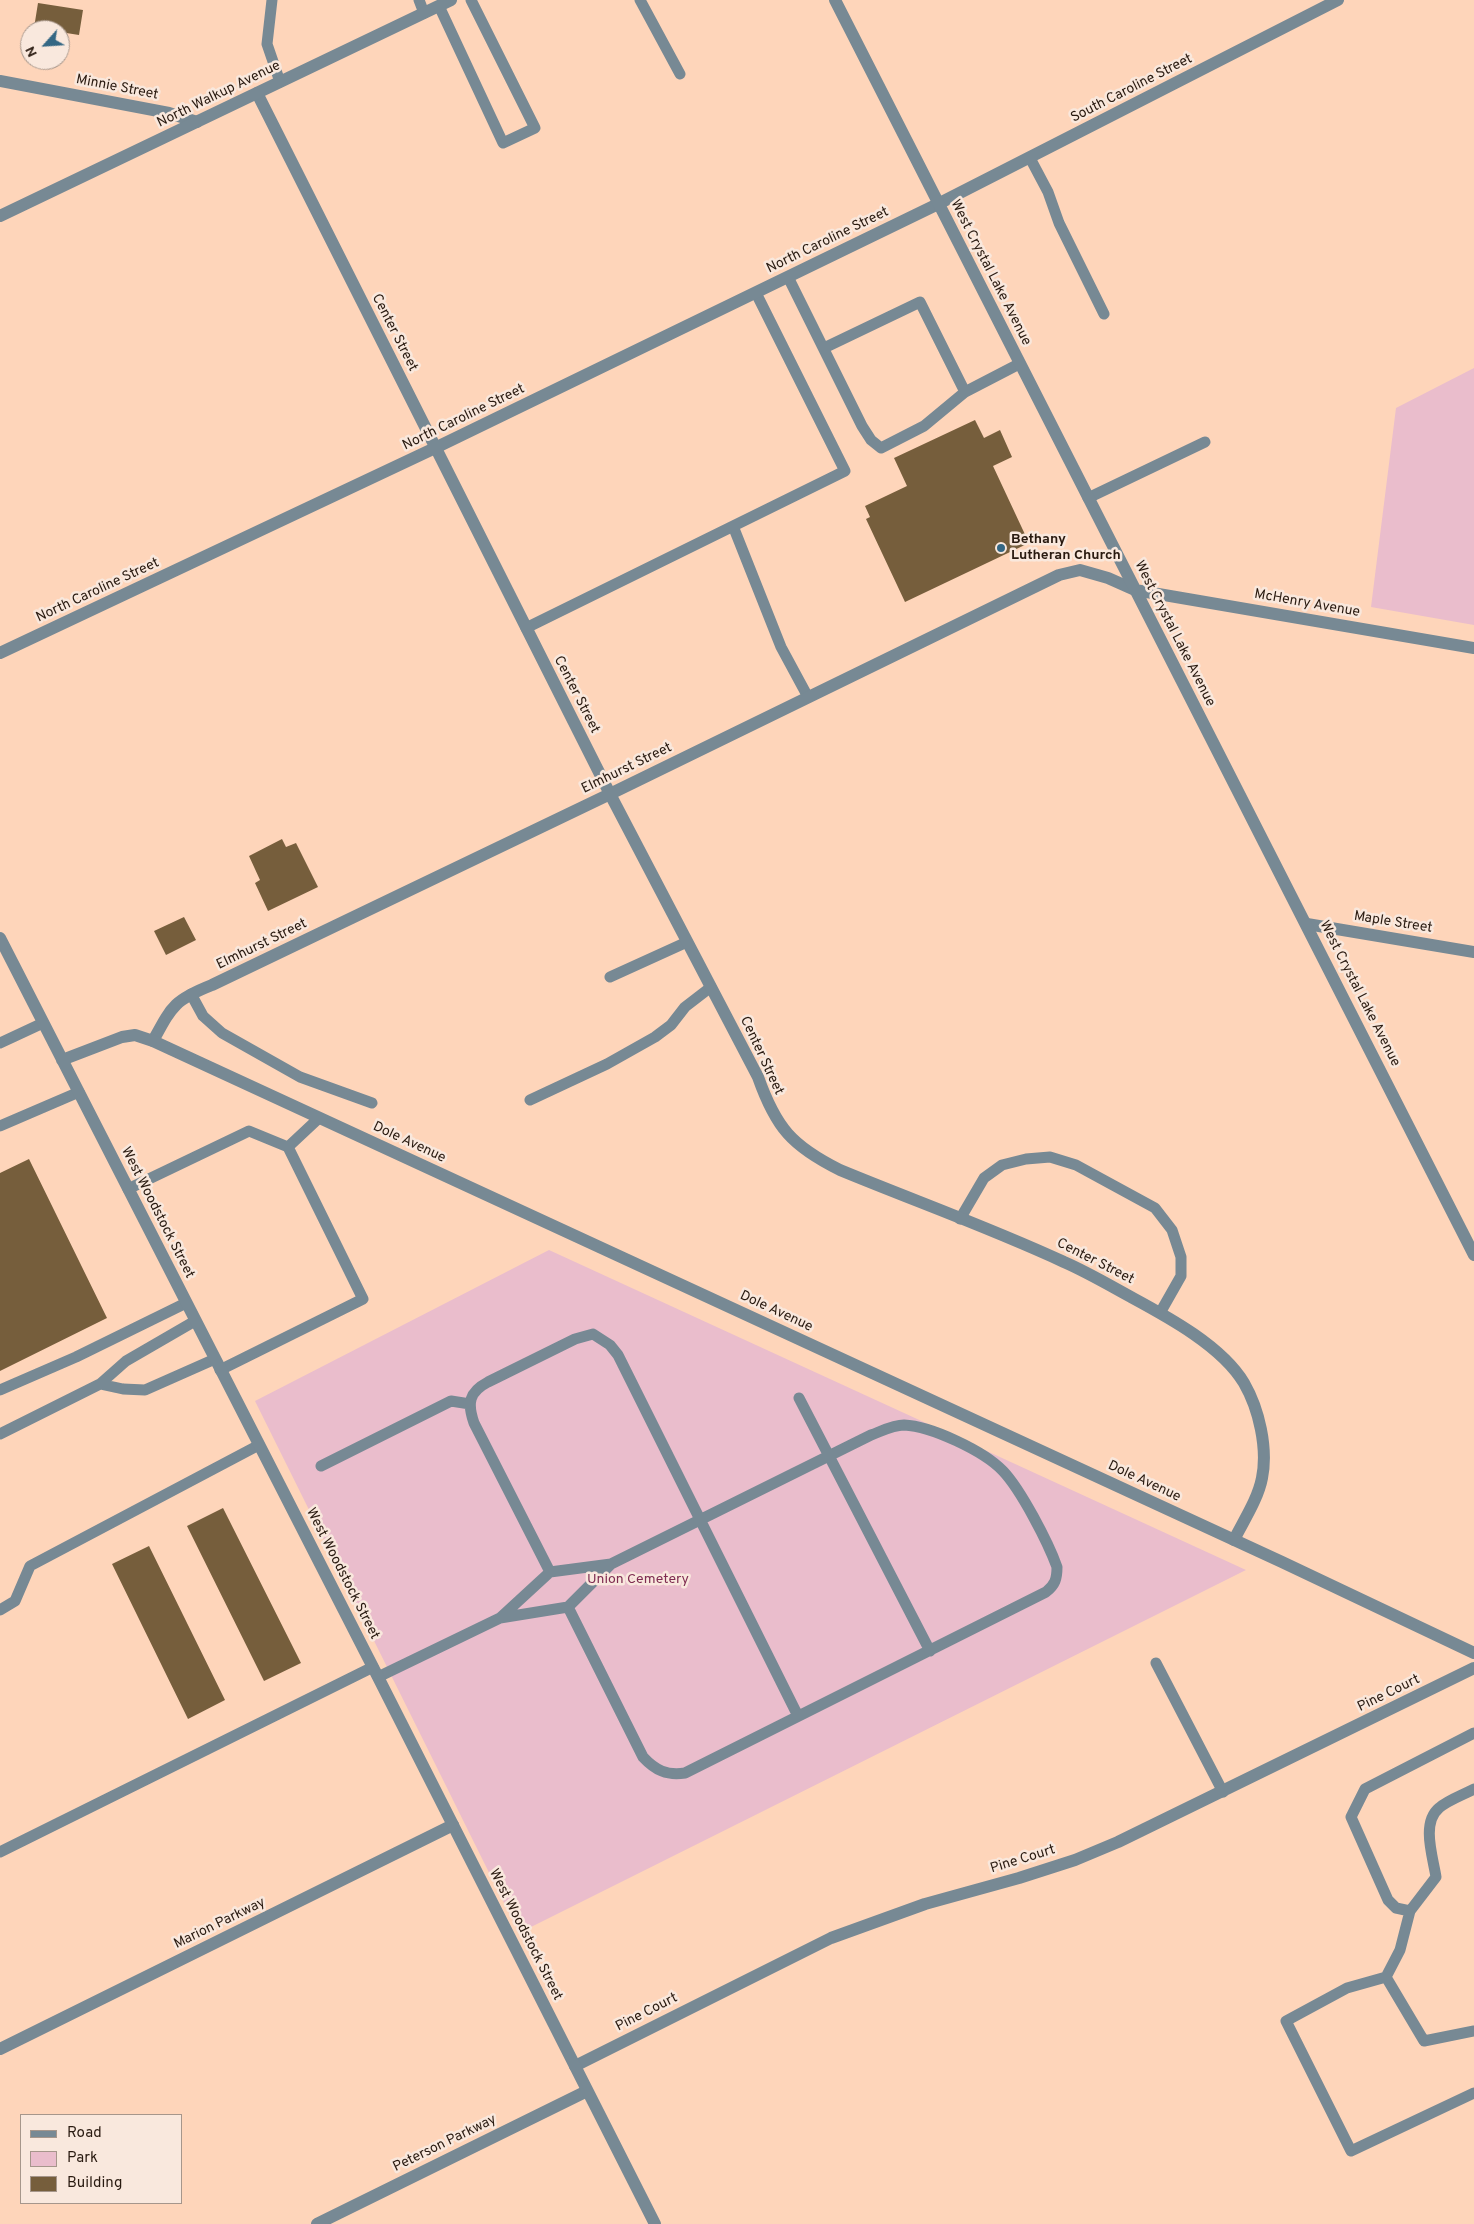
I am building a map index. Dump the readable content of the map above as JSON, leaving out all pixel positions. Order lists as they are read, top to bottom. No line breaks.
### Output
{"streets":{"street":["Minnie Street","South Caroline Street","North Walkup Avenue","North Caroline Street","West Crystal Lake Avenue","Center Street","McHenry Avenue","Elmhurst Street","Maple Street","Dole Avenue","West Woodstock Street","Pine Court","Marion Parkway","Peterson Parkway"]},"crossings":[["Minnie Street","North Walkup Avenue"],["South Caroline Street","North Caroline Street"],["South Caroline Street","West Crystal Lake Avenue"],["North Walkup Avenue","Center Street"],["North Caroline Street","West Crystal Lake Avenue"],["North Caroline Street","Center Street"],["West Crystal Lake Avenue","McHenry Avenue"],["West Crystal Lake Avenue","Elmhurst Street"],["West Crystal Lake Avenue","Maple Street"],["Center Street","Elmhurst Street"],["Center Street","Dole Avenue"],["McHenry Avenue","Elmhurst Street"],["Elmhurst Street","Dole Avenue"],["Dole Avenue","West Woodstock Street"],["West Woodstock Street","Pine Court"],["West Woodstock Street","Marion Parkway"],["West Woodstock Street","Peterson Parkway"]],"parks":["Union Cemetery"],"places":["Bethany Lutheran Church"],"legend":["Road","Park","Building"],"north":"bottom left"}
